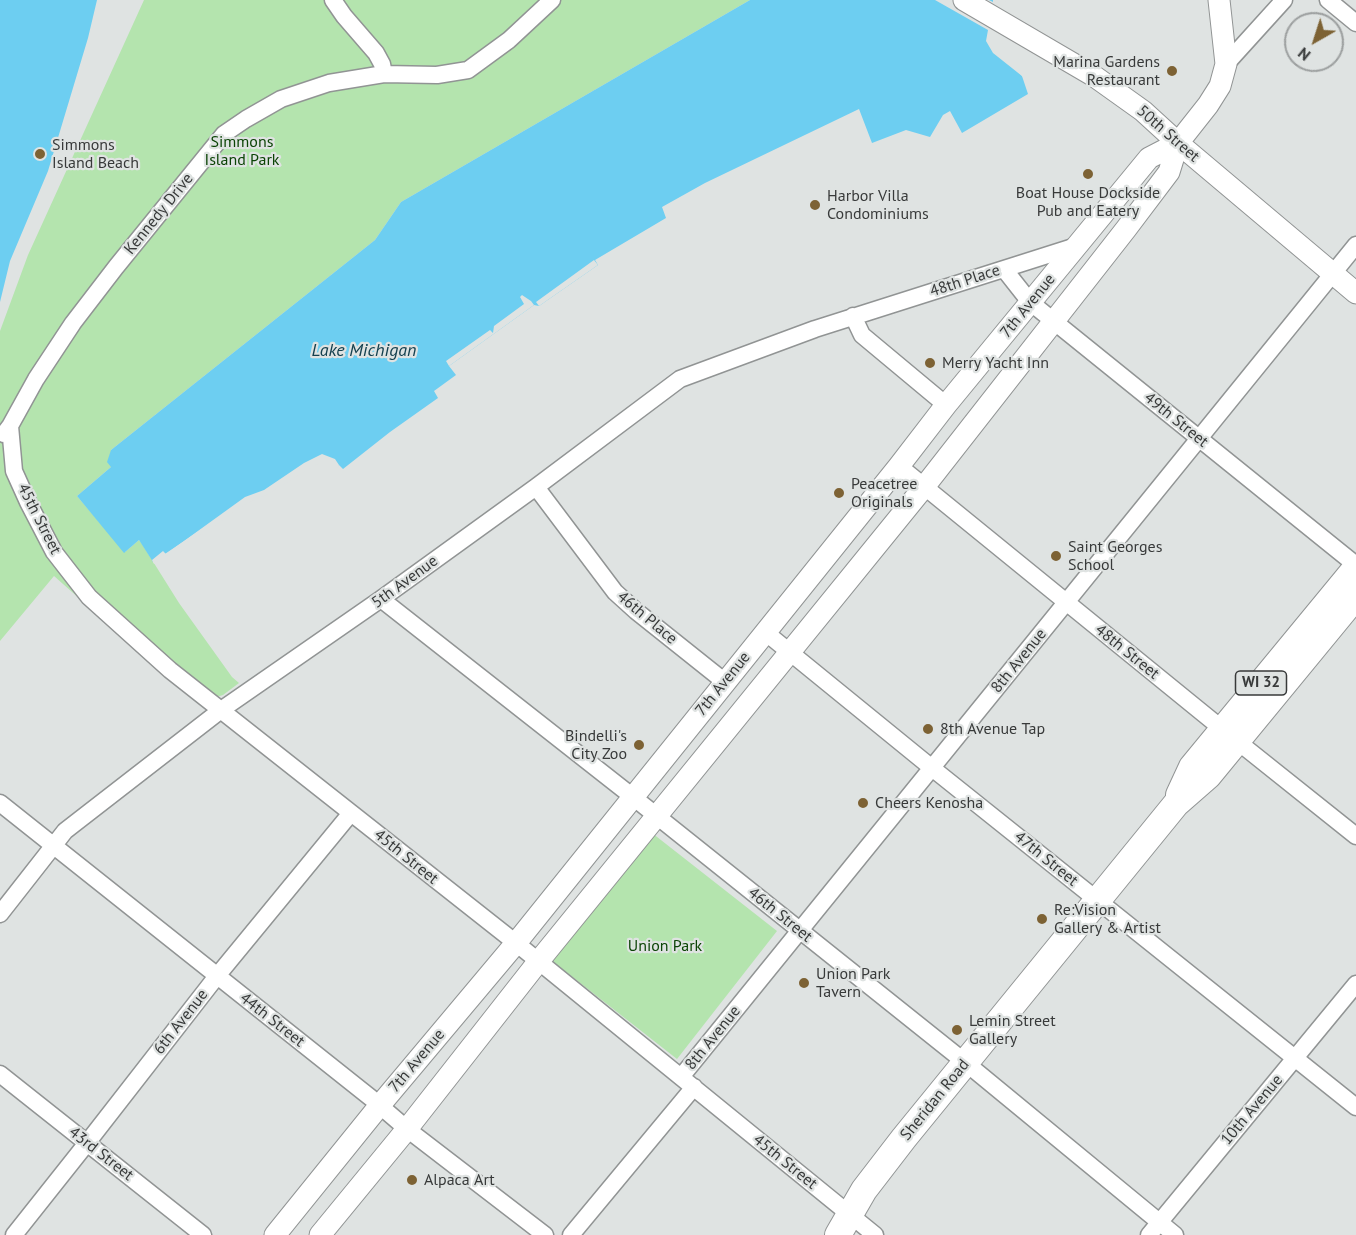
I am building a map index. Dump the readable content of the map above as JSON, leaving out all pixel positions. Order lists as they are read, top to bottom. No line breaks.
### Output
{"streets":{"main road":["WI 32","Sheridan Road"],"street":["50th Street","Kennedy Drive","48th Place","7th Avenue","49th Street","45th Street","5th Avenue","46th Place","48th Street","8th Avenue","47th Street","46th Street","44th Street","6th Avenue","10th Avenue","43rd Street"]},"crossings":[["50th Street","7th Avenue"],["50th Street","8th Avenue"],["Kennedy Drive","45th Street"],["48th Place","7th Avenue"],["48th Place","49th Street"],["48th Place","5th Avenue"],["7th Avenue","49th Street"],["7th Avenue","45th Street"],["7th Avenue","46th Place"],["7th Avenue","48th Street"],["7th Avenue","47th Street"],["7th Avenue","46th Street"],["7th Avenue","44th Street"],["49th Street","8th Avenue"],["49th Street","Sheridan Road"],["45th Street","5th Avenue"],["45th Street","8th Avenue"],["45th Street","6th Avenue"],["45th Street","Sheridan Road"],["5th Avenue","46th Place"],["5th Avenue","46th Street"],["5th Avenue","44th Street"],["48th Street","8th Avenue"],["48th Street","Sheridan Road"],["8th Avenue","47th Street"],["8th Avenue","46th Street"],["47th Street","Sheridan Road"],["47th Street","10th Avenue"],["46th Street","Sheridan Road"],["46th Street","10th Avenue"],["44th Street","6th Avenue"],["6th Avenue","43rd Street"]],"water":["Lake Michigan"],"parks":["Simmons Island Park","Union Park"],"places":["Marina Gardens Restaurant","Simmons Island Beach","Boat House Dockside Pub and Eatery","Harbor Villa Condominiums","Merry Yacht Inn","Peacetree Originals","Saint Georges School","8th Avenue Tap","Bindelli's City Zoo","Cheers Kenosha","Re:Vision Gallery & Artist","Union Park Tavern","Lemin Street Gallery","Alpaca Art"],"north":"bottom left"}
